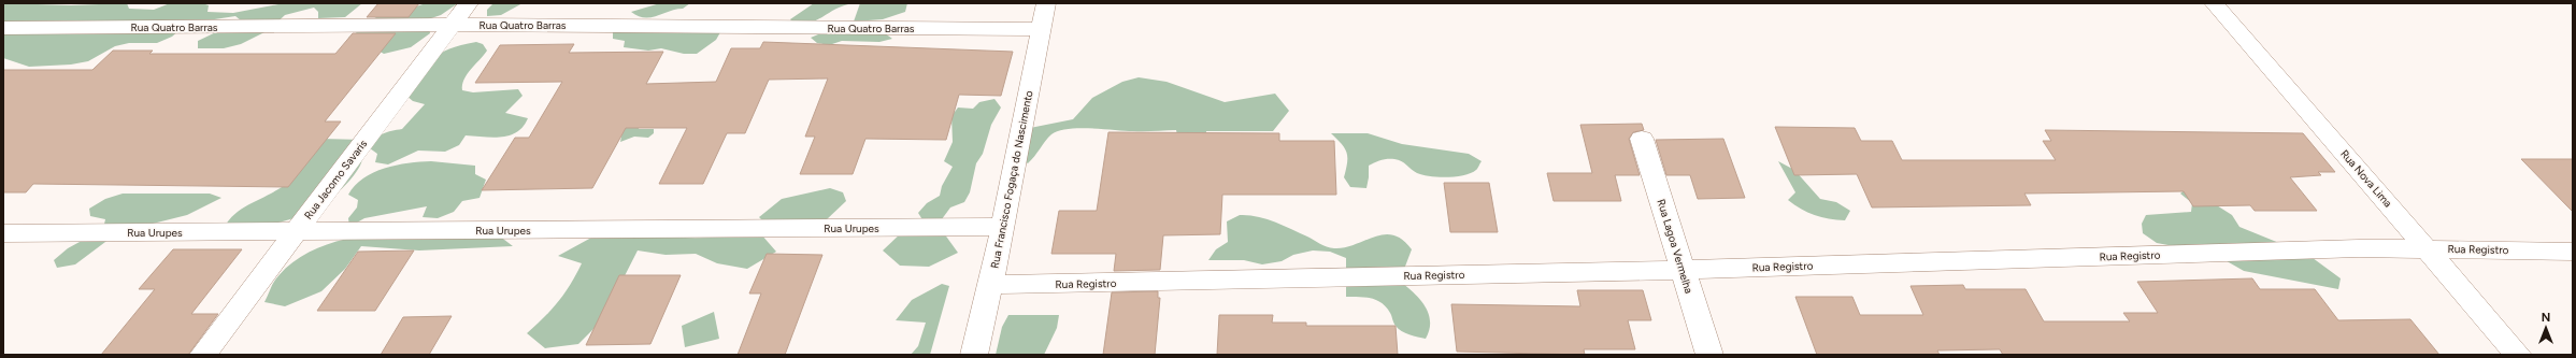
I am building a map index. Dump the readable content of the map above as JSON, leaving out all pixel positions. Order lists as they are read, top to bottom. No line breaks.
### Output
{"streets":{"street":["Rua Quatro Barras","Rua Nova Lima","Rua Jacomo Savaris","Rua Francisco Fogaça do Nascimento","Rua Urupes","Rua Lagoa Vermelha","Rua Registro"]},"crossings":[["Rua Quatro Barras","Rua Jacomo Savaris"],["Rua Quatro Barras","Rua Francisco Fogaça do Nascimento"],["Rua Nova Lima","Rua Registro"],["Rua Jacomo Savaris","Rua Urupes"],["Rua Francisco Fogaça do Nascimento","Rua Urupes"],["Rua Francisco Fogaça do Nascimento","Rua Registro"],["Rua Lagoa Vermelha","Rua Registro"]],"north":"top"}
